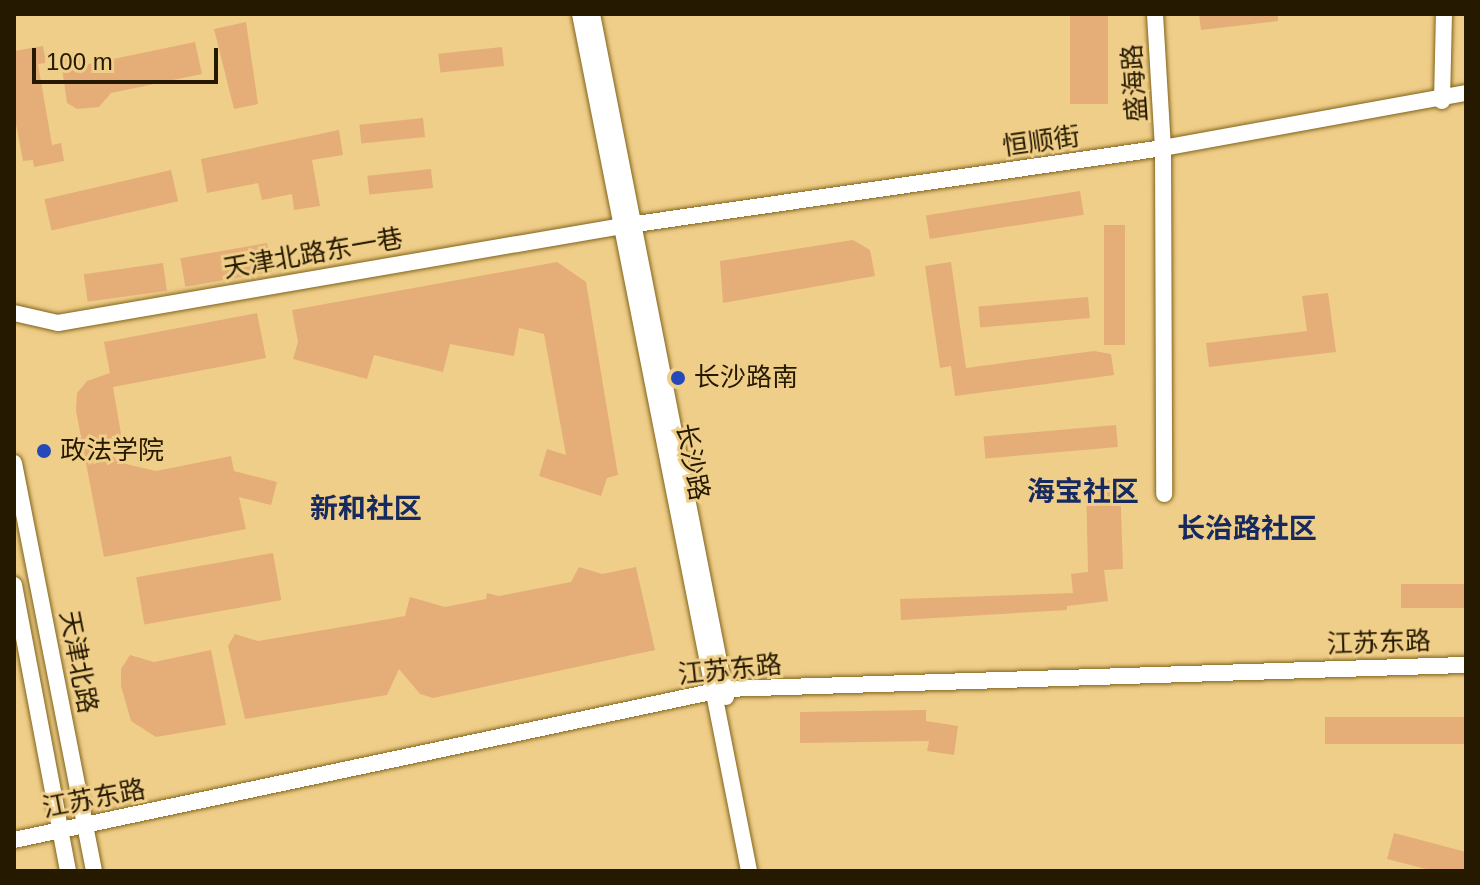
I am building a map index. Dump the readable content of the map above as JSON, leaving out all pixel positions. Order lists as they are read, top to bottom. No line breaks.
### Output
{"streets":{"street":["盛海路","恒顺街","天津北路东一巷","长沙路","江苏东路","天津北路"]},"crossings":[["盛海路","恒顺街"],["恒顺街","天津北路东一巷"],["恒顺街","长沙路"],["天津北路东一巷","长沙路"],["长沙路","江苏东路"],["江苏东路","天津北路"]],"districts":["海宝社区","新和社区","长治路社区"],"places":["长沙路南","政法学院"],"scale_bar":"100 m"}
